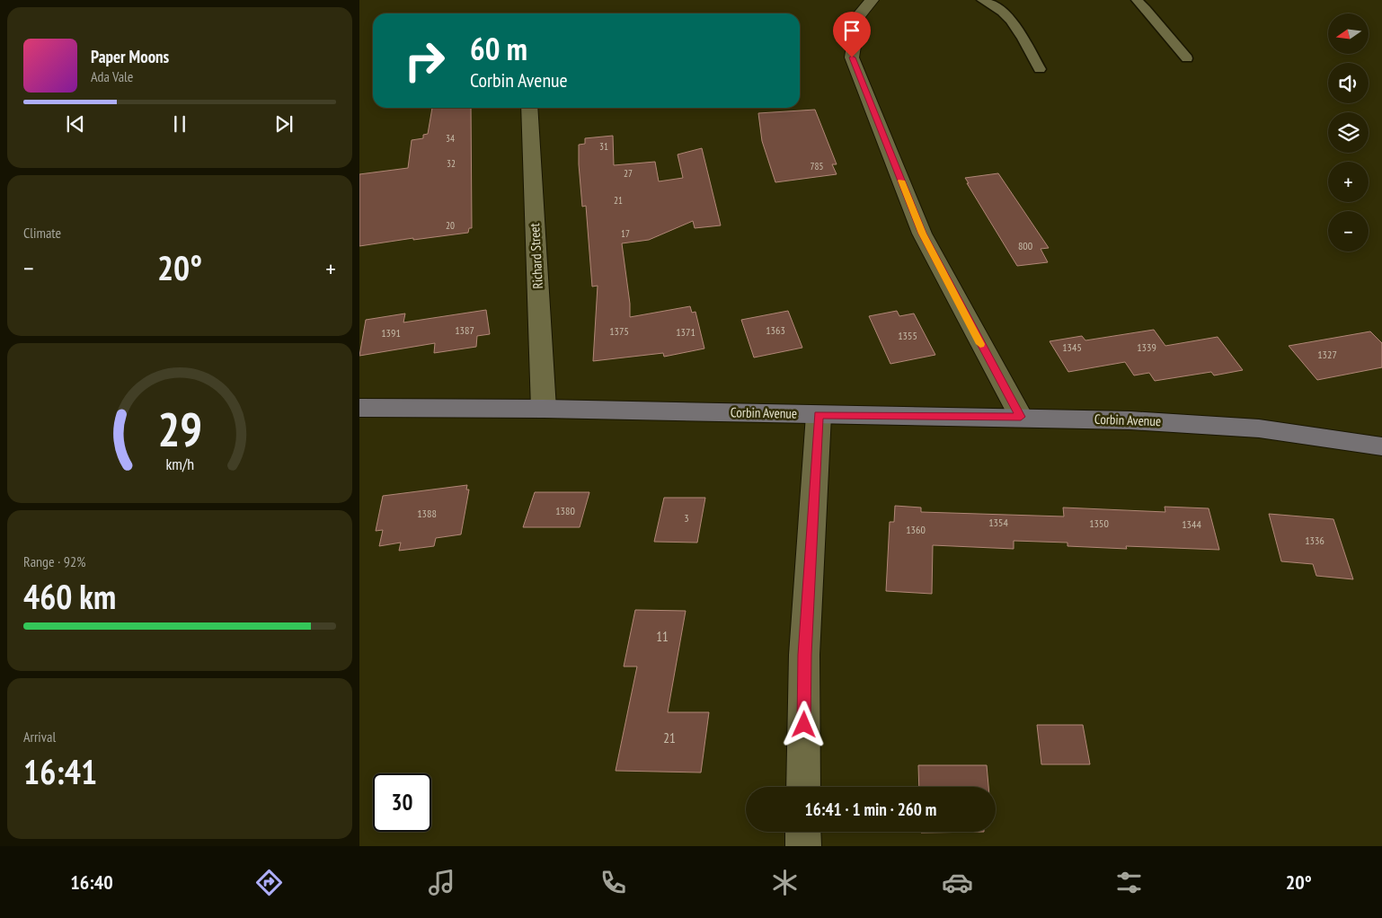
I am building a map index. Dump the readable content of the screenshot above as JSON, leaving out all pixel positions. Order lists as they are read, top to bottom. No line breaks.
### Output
{"streets":{"main road":["Corbin Avenue"],"street":["Richard Street"]},"crossings":[["Richard Street","Corbin Avenue"]],"house_numbers":["34","31","32","785","27","21","20","17","800","1387","1363","1375","1371","1391","1355","1345","1339","1327","1380","1388","3","1354","1350","1344","1360","1336","11","21"],"north":"left","page":{"map_buttons":["+","−"],"turn":["60 m","Corbin Avenue"],"song":["Paper Moons","Ada Vale"],"tile":["Climate",["Range · 92%","460 km"],["Arrival","16:41"]],"heat":["−","20°","+"],"limit":"30","trip":"16:41 · 1 min · 260 m","tabs":["16:40","20°"],"gauge":["29","km/h"]}}
